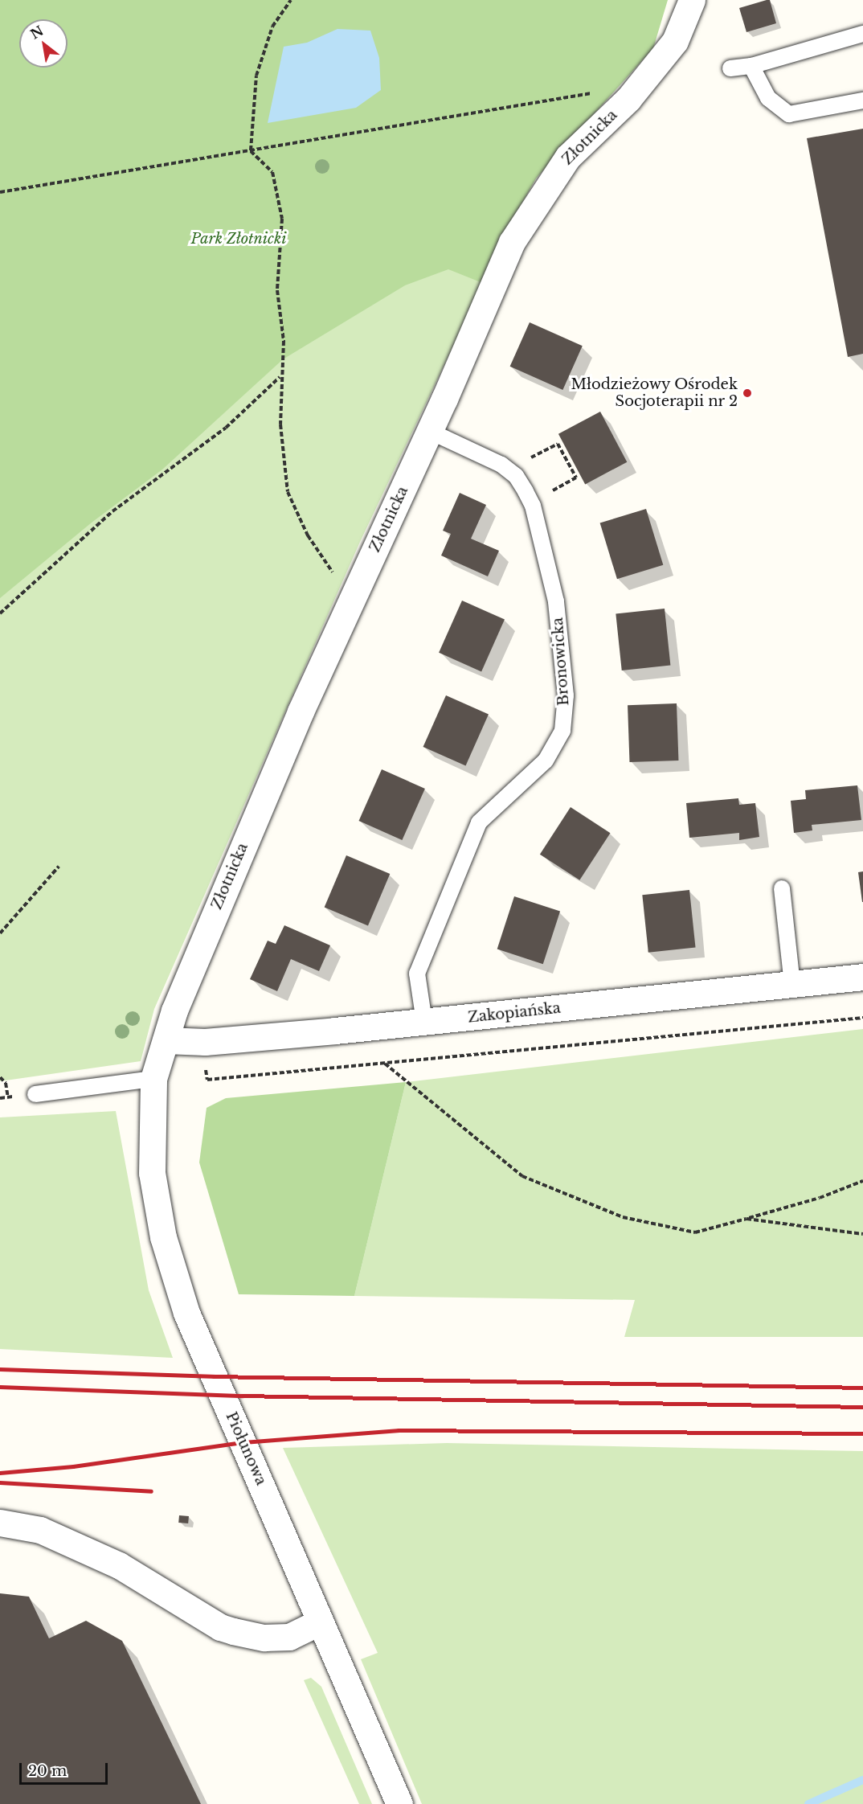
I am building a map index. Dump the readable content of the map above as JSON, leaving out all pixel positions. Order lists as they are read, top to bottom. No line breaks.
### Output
{"streets":{"street":["Złotnicka","Zakopiańska","Piołunowa"],"lane":["Bronowicka"]},"crossings":[["Złotnicka","Bronowicka"],["Złotnicka","Zakopiańska"],["Złotnicka","Piołunowa"],["Bronowicka","Zakopiańska"]],"parks":["Park Złotnicki"],"places":["Młodzieżowy Ośrodek Socjoterapii nr 2"],"scale_bar":"20 m","north":"top left"}
